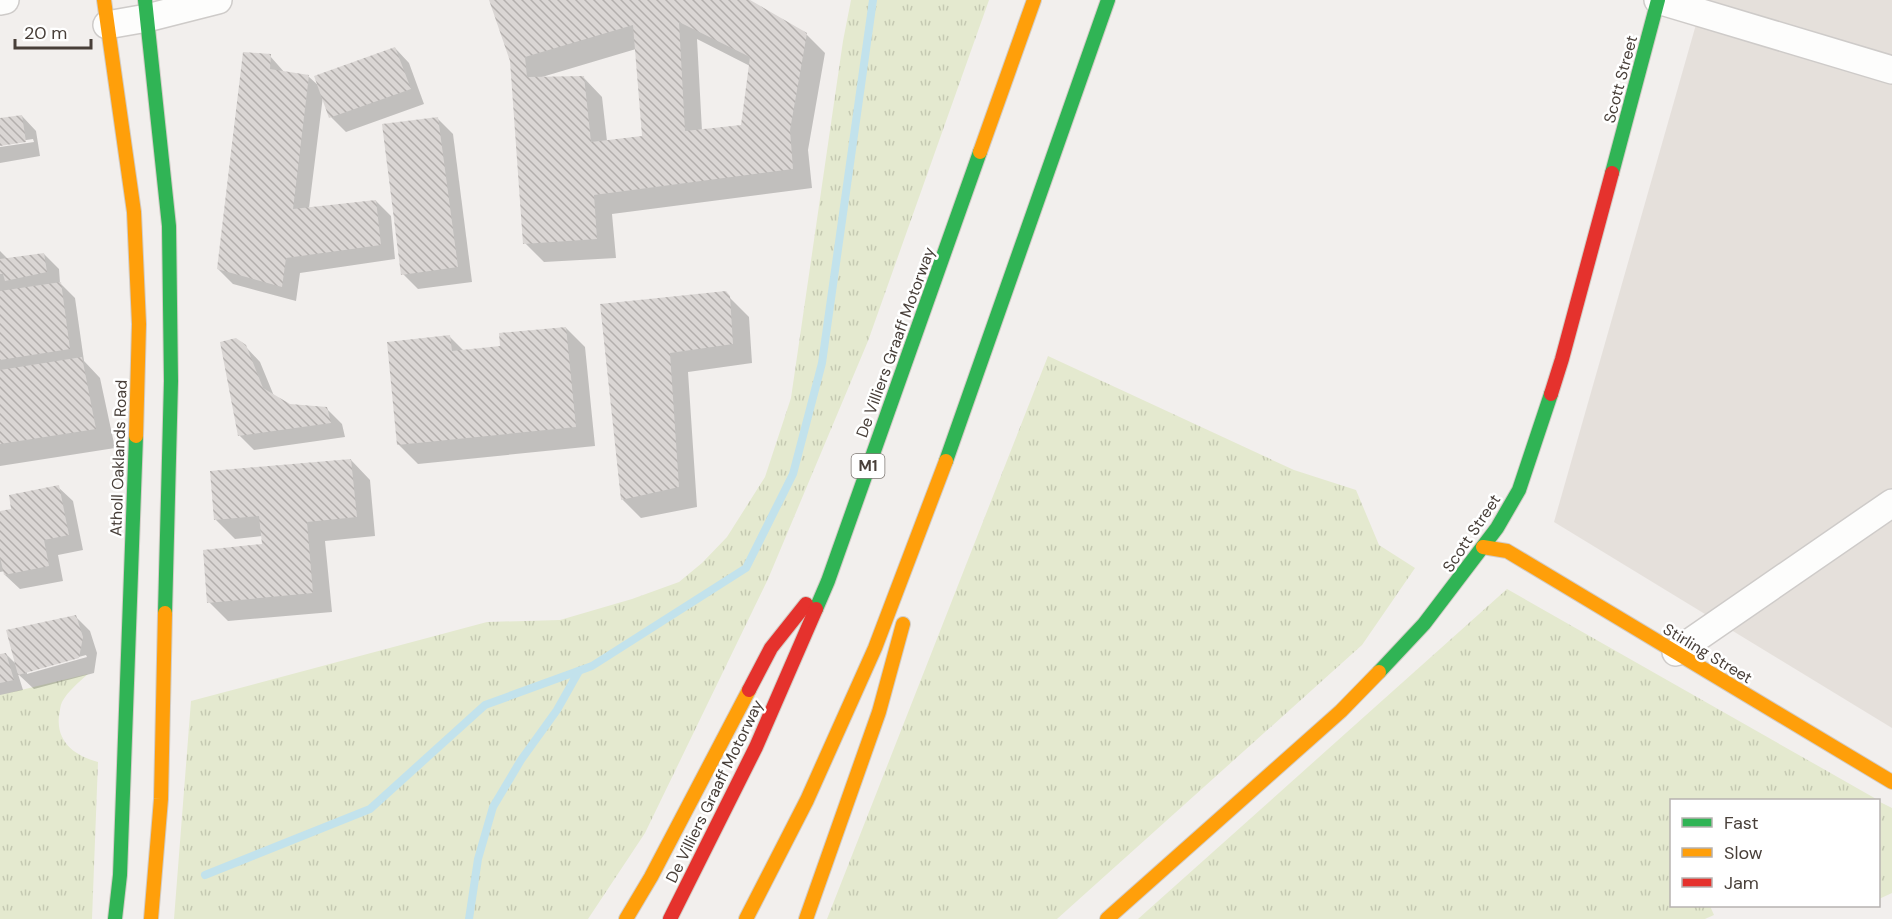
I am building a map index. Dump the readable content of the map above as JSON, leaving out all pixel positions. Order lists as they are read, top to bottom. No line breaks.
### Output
{"streets":{"main road":["Scott Street","De Villiers Graaff Motorway","Atholl Oaklands Road","M1","Stirling Street"]},"crossings":[["Scott Street","Stirling Street"]],"legend":["Fast","Slow","Jam"],"scale_bar":"20 m"}
